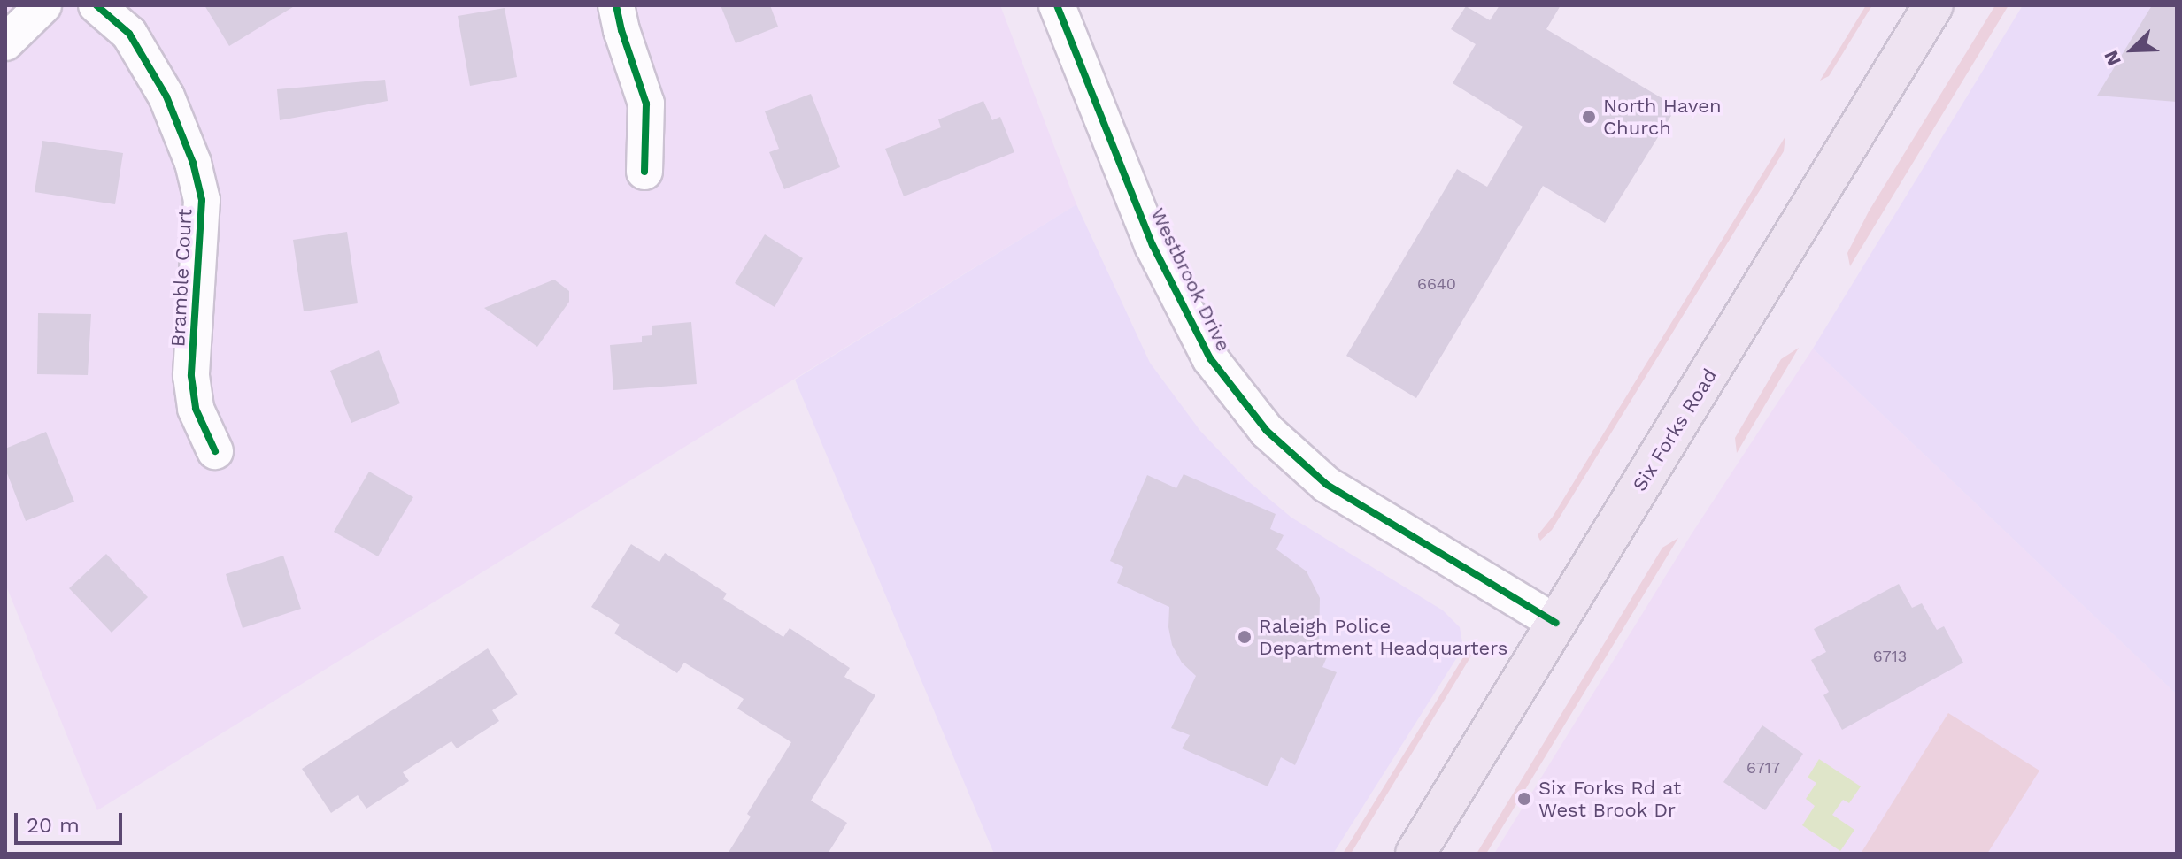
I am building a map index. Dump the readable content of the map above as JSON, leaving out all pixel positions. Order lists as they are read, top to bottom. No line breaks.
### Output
{"streets":{"main road":["Six Forks Road"],"street":["Bramble Court","Westbrook Drive"]},"crossings":[["Westbrook Drive","Six Forks Road"]],"places":["North Haven Church","Raleigh Police Department Headquarters","Six Forks Rd at West Brook Dr"],"house_numbers":["6640","6713","6717"],"scale_bar":"20 m","north":"bottom left"}
